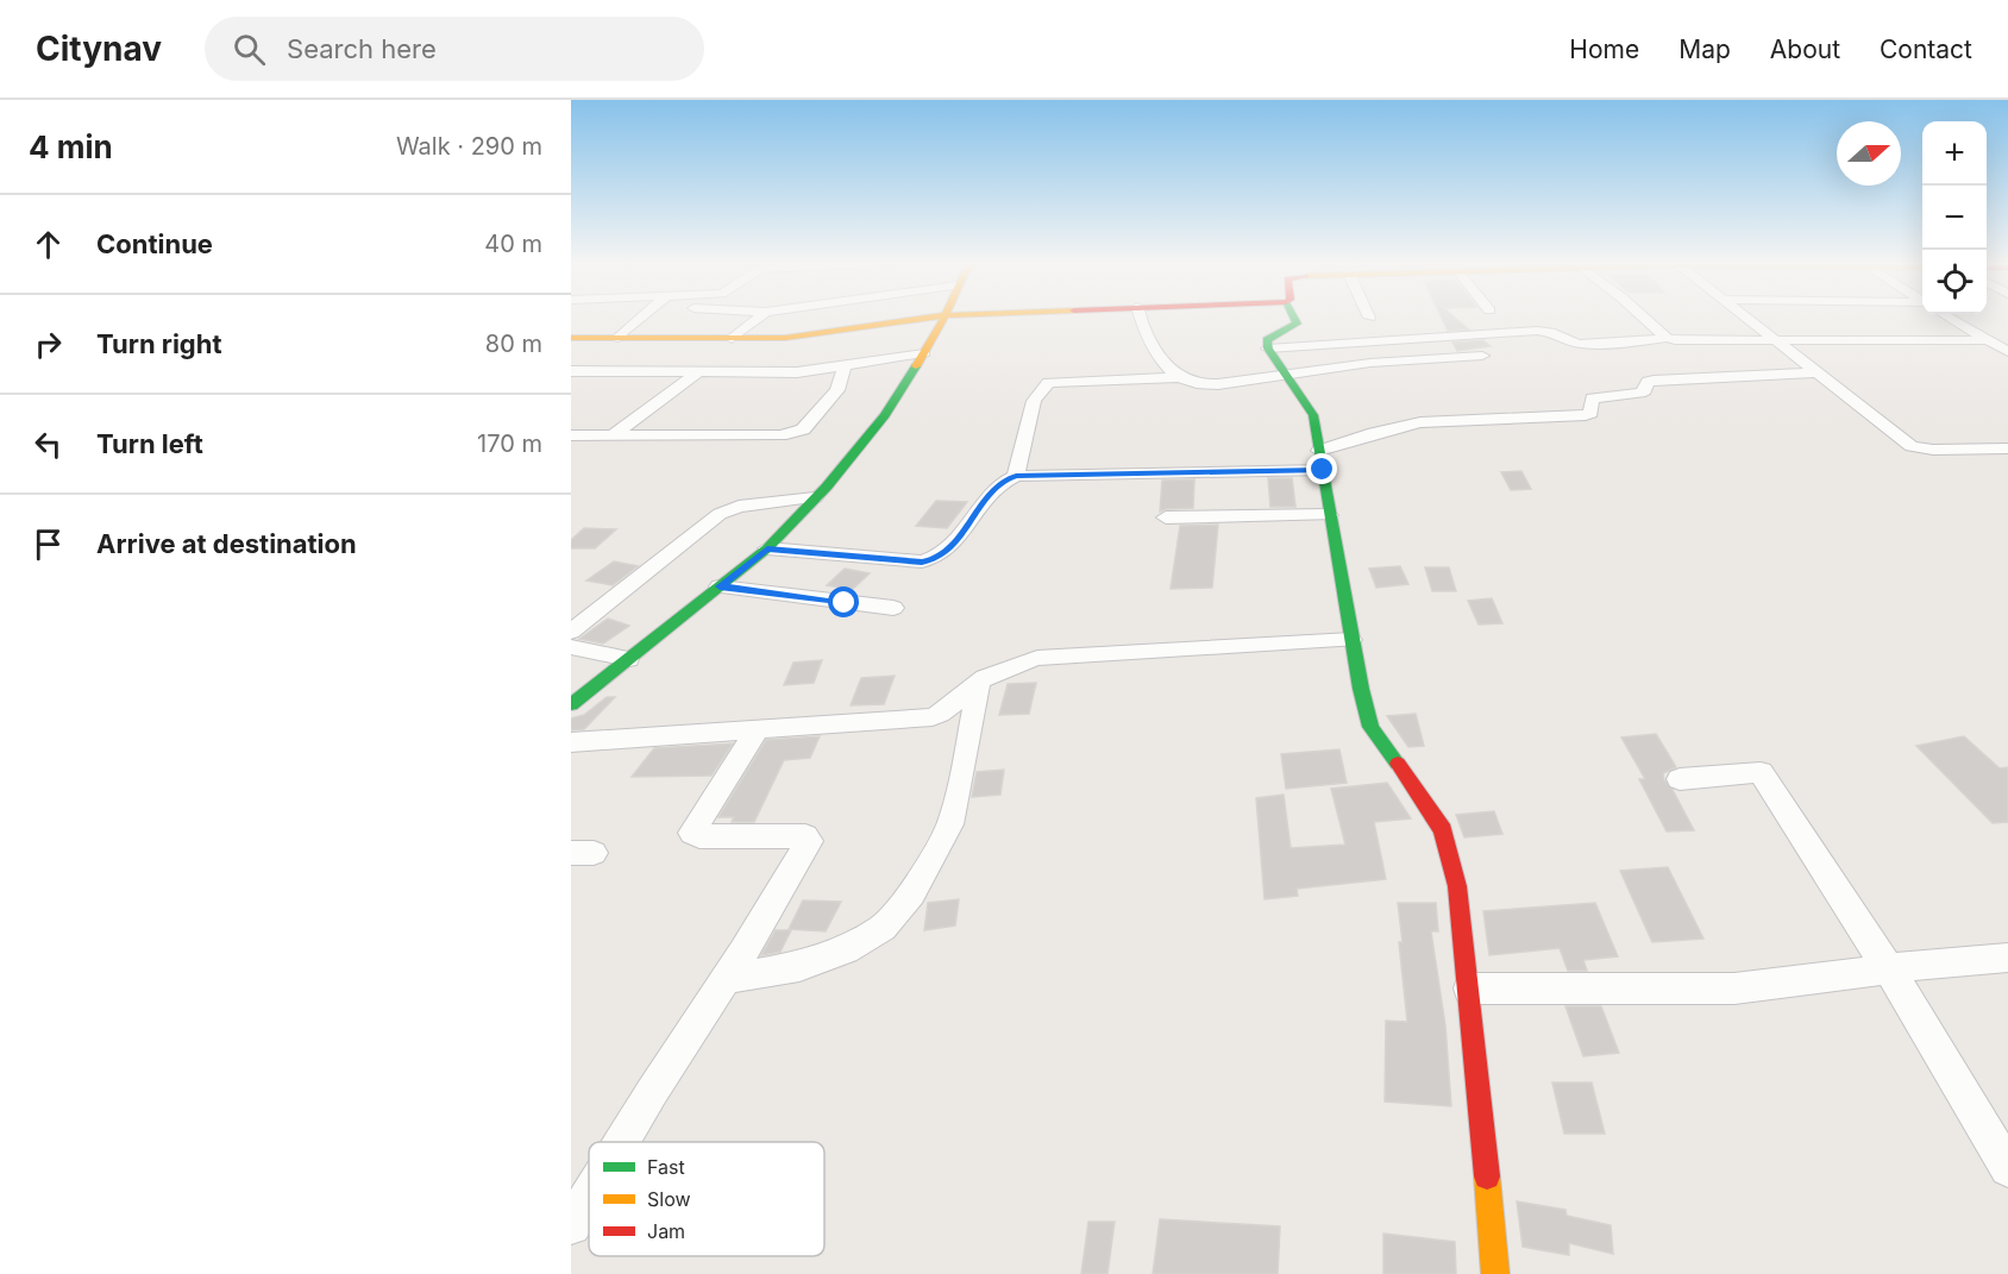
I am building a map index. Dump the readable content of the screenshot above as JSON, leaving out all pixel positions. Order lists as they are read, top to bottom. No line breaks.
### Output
{"legend":["Fast","Slow","Jam"],"north":"right","page":{"header":"Citynav","search":"Search here","nav":["Home","Map","About","Contact"],"heading":["4 min","Walk · 290 m"],"map_buttons":["+","−"],"list":[["Continue","40 m"],["Turn right","80 m"],["Turn left","170 m"],"Arrive at destination"]}}
